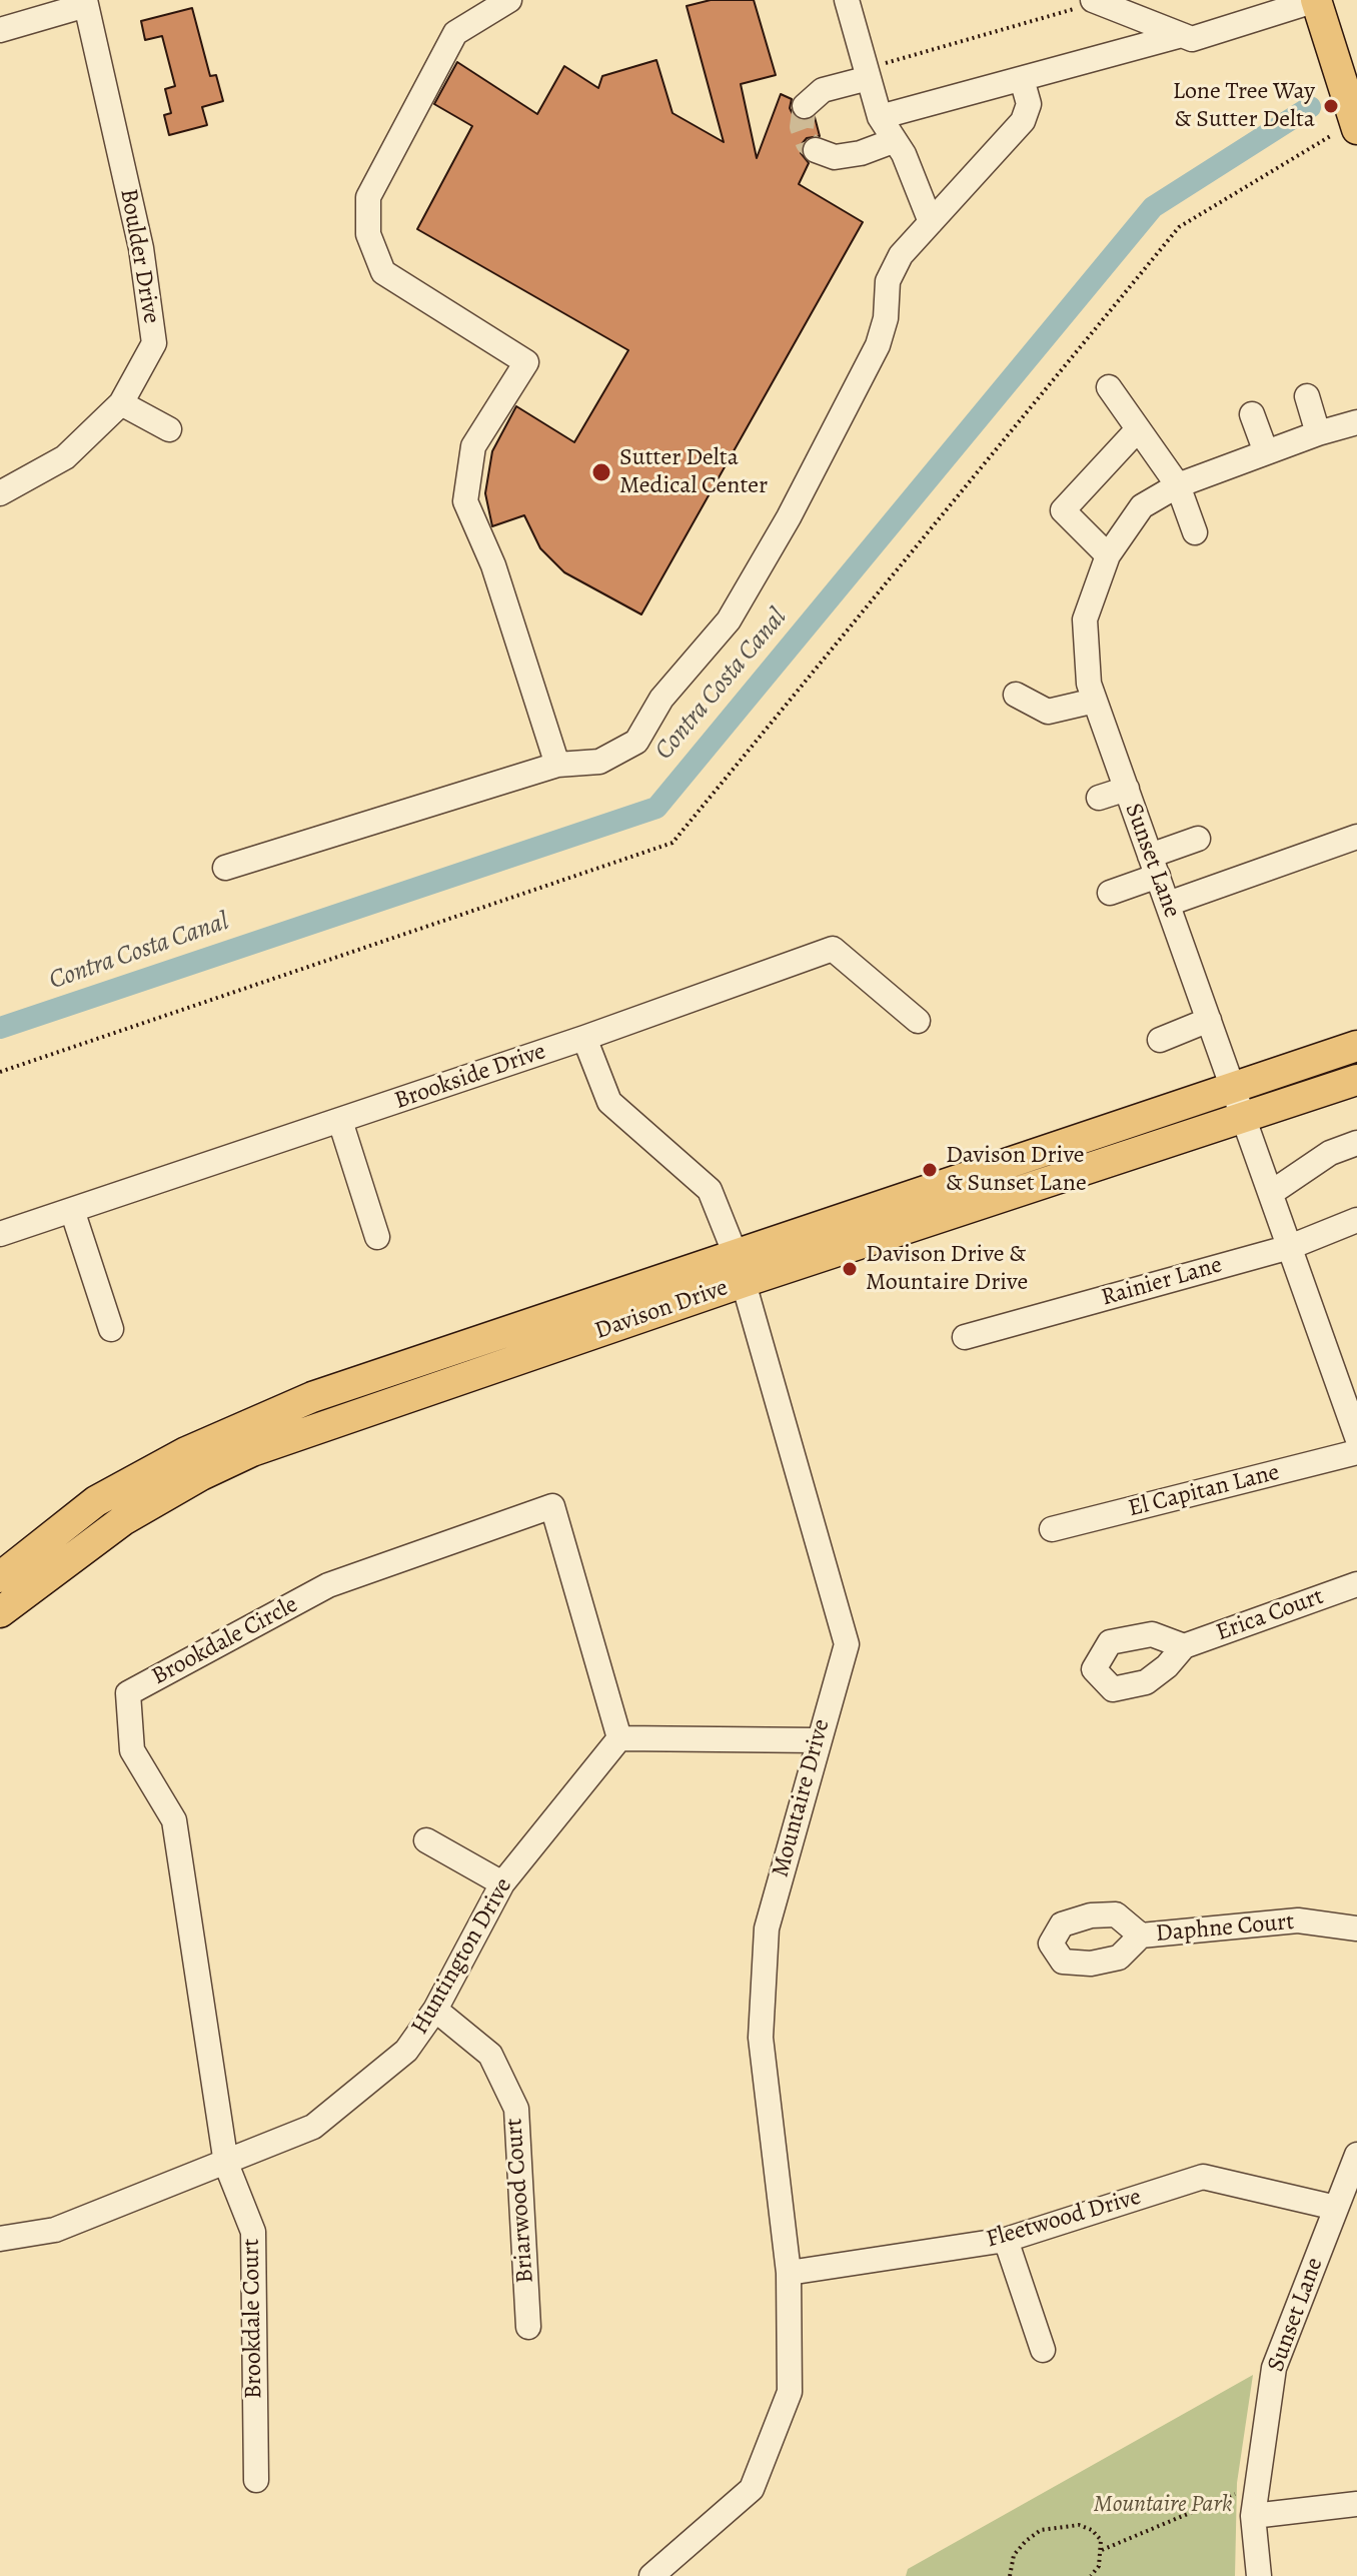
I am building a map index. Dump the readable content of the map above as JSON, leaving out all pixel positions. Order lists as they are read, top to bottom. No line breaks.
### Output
{"streets":{"main road":["Davison Drive"],"street":["Boulder Drive","Sunset Lane","Brookside Drive","Rainier Lane","El Capitan Lane","Erica Court","Brookdale Circle","Mountaire Drive","Daphne Court","Huntington Drive","Briarwood Court","Fleetwood Drive","Brookdale Court"]},"crossings":[["Sunset Lane","Rainier Lane"],["Sunset Lane","Davison Drive"],["Sunset Lane","Fleetwood Drive"],["Brookside Drive","Mountaire Drive"],["Davison Drive","Mountaire Drive"],["Brookdale Circle","Huntington Drive"],["Brookdale Circle","Brookdale Court"],["Mountaire Drive","Fleetwood Drive"],["Huntington Drive","Briarwood Court"],["Huntington Drive","Brookdale Court"]],"water":["Contra Costa Canal"],"parks":["Mountaire Park"],"places":["Lone Tree Way & Sutter Delta","Sutter Delta Medical Center","Davison Drive & Sunset Lane","Davison Drive & Mountaire Drive"]}
